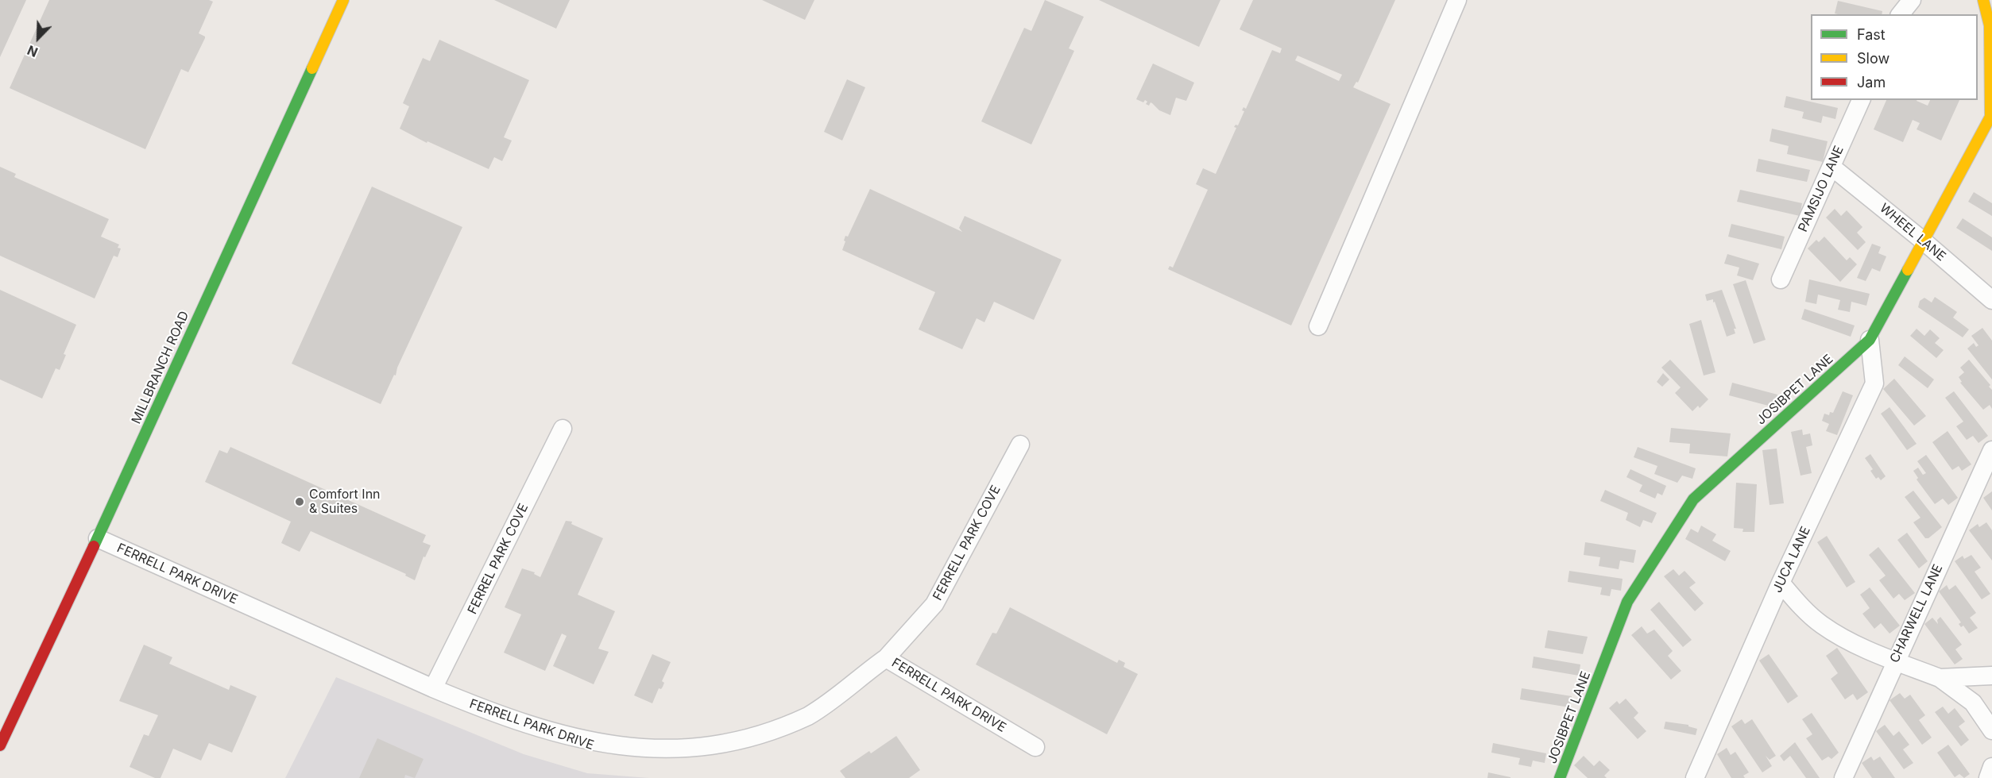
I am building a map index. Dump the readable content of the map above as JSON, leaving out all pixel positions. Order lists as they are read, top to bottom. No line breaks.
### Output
{"streets":{"street":["PAMSIJO LANE","WHEEL LANE","MILLBRANCH ROAD","JOSIBPET LANE","FERRELL PARK COVE","FERREL PARK COVE","JUCA LANE","FERRELL PARK DRIVE","CHARWELL LANE"]},"crossings":[["PAMSIJO LANE","WHEEL LANE"],["WHEEL LANE","JOSIBPET LANE"],["MILLBRANCH ROAD","FERRELL PARK DRIVE"],["JOSIBPET LANE","JUCA LANE"],["FERRELL PARK COVE","FERRELL PARK DRIVE"],["FERREL PARK COVE","FERRELL PARK DRIVE"]],"places":["Comfort Inn & Suites"],"legend":["Fast","Slow","Jam"],"north":"bottom left"}
